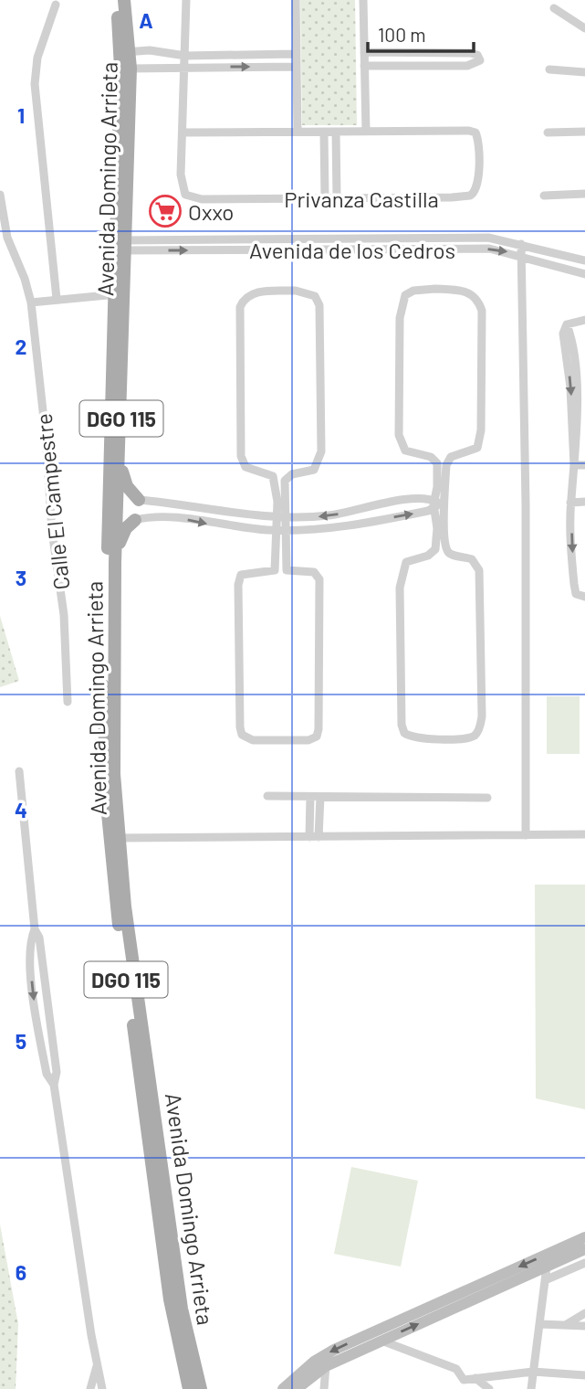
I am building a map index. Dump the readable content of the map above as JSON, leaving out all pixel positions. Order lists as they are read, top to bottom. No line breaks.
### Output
{"streets":{"main road":["Avenida Domingo Arrieta","DGO 115"],"street":["Privanza Castilla","Avenida de los Cedros","Calle El Campestre"]},"crossings":[["Avenida Domingo Arrieta","Avenida de los Cedros"]],"places":{"supermarket":["Oxxo"]},"scale_bar":"100 m","grid":{"columns":["A"],"rows":["1","2","3","4","5","6"]}}
